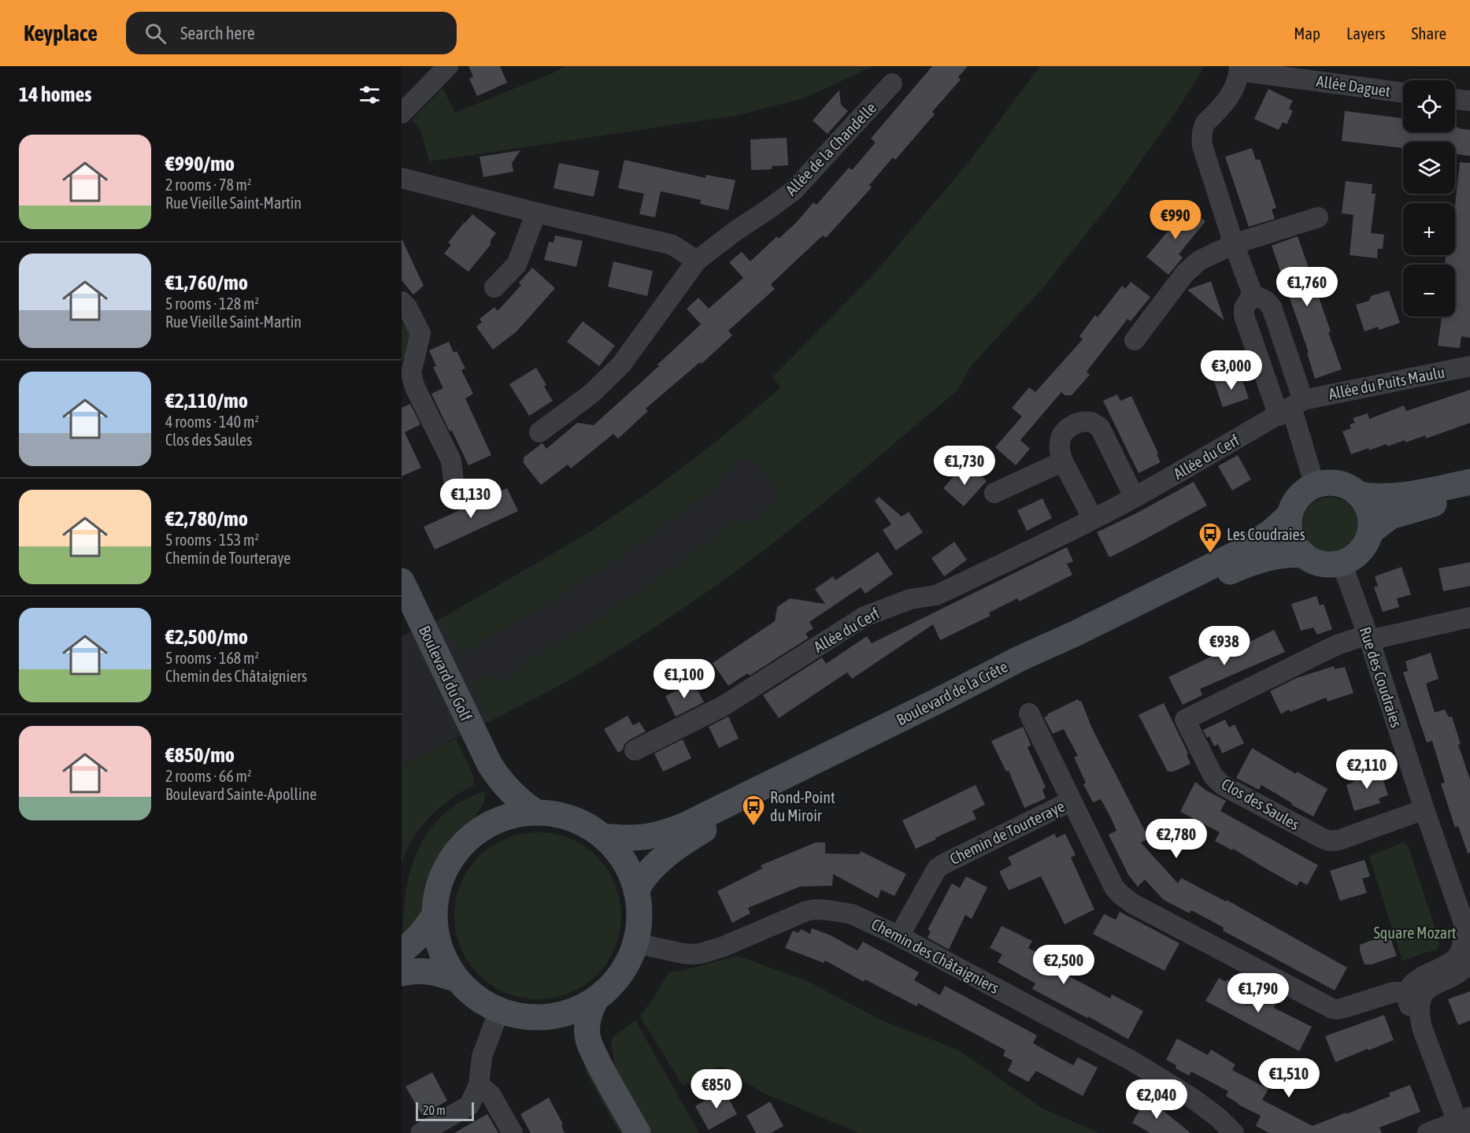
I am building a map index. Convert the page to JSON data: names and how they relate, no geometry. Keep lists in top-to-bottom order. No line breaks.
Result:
{"streets":{"main road":["Boulevard du Golf","Boulevard de la Crête"],"street":["Allée Daguet","Allée de la Chandelle","Allée du Puits Maulu","Allée du Cerf","Rue des Coudraies","Clos des Saules","Chemin de Tourteraye","Chemin des Châtaigniers"]},"crossings":[["Allée du Puits Maulu","Allée du Cerf"],["Rue des Coudraies","Boulevard de la Crête"],["Rue des Coudraies","Clos des Saules"],["Rue des Coudraies","Chemin de Tourteraye"],["Chemin de Tourteraye","Chemin des Châtaigniers"]],"parks":["Square Mozart"],"places":{"bus stop":["Les Coudraies","Rond-Point du Miroir"]},"scale_bar":"20 m","page":{"header":"Keyplace","search":"Search here","nav":["Map","Layers","Share"],"heading":"14 homes","map_buttons":["+","−"],"list":[{"name":"€990/mo","note":"2 rooms · 78 m² · Rue Vieille Saint-Martin"},{"name":"€1,760/mo","note":"5 rooms · 128 m² · Rue Vieille Saint-Martin"},{"name":"€2,110/mo","note":"4 rooms · 140 m² · Clos des Saules"},{"name":"€2,780/mo","note":"5 rooms · 153 m² · Chemin de Tourteraye"},{"name":"€2,500/mo","note":"5 rooms · 168 m² · Chemin des Châtaigniers"},{"name":"€850/mo","note":"2 rooms · 66 m² · Boulevard Sainte-Apolline"}],"price":["€990","€1,760","€3,000","€1,730","€1,130","€938","€1,100","€2,110","€2,780","€2,500","€1,790","€1,510","€850","€2,040"],"scale":"20 m"}}
